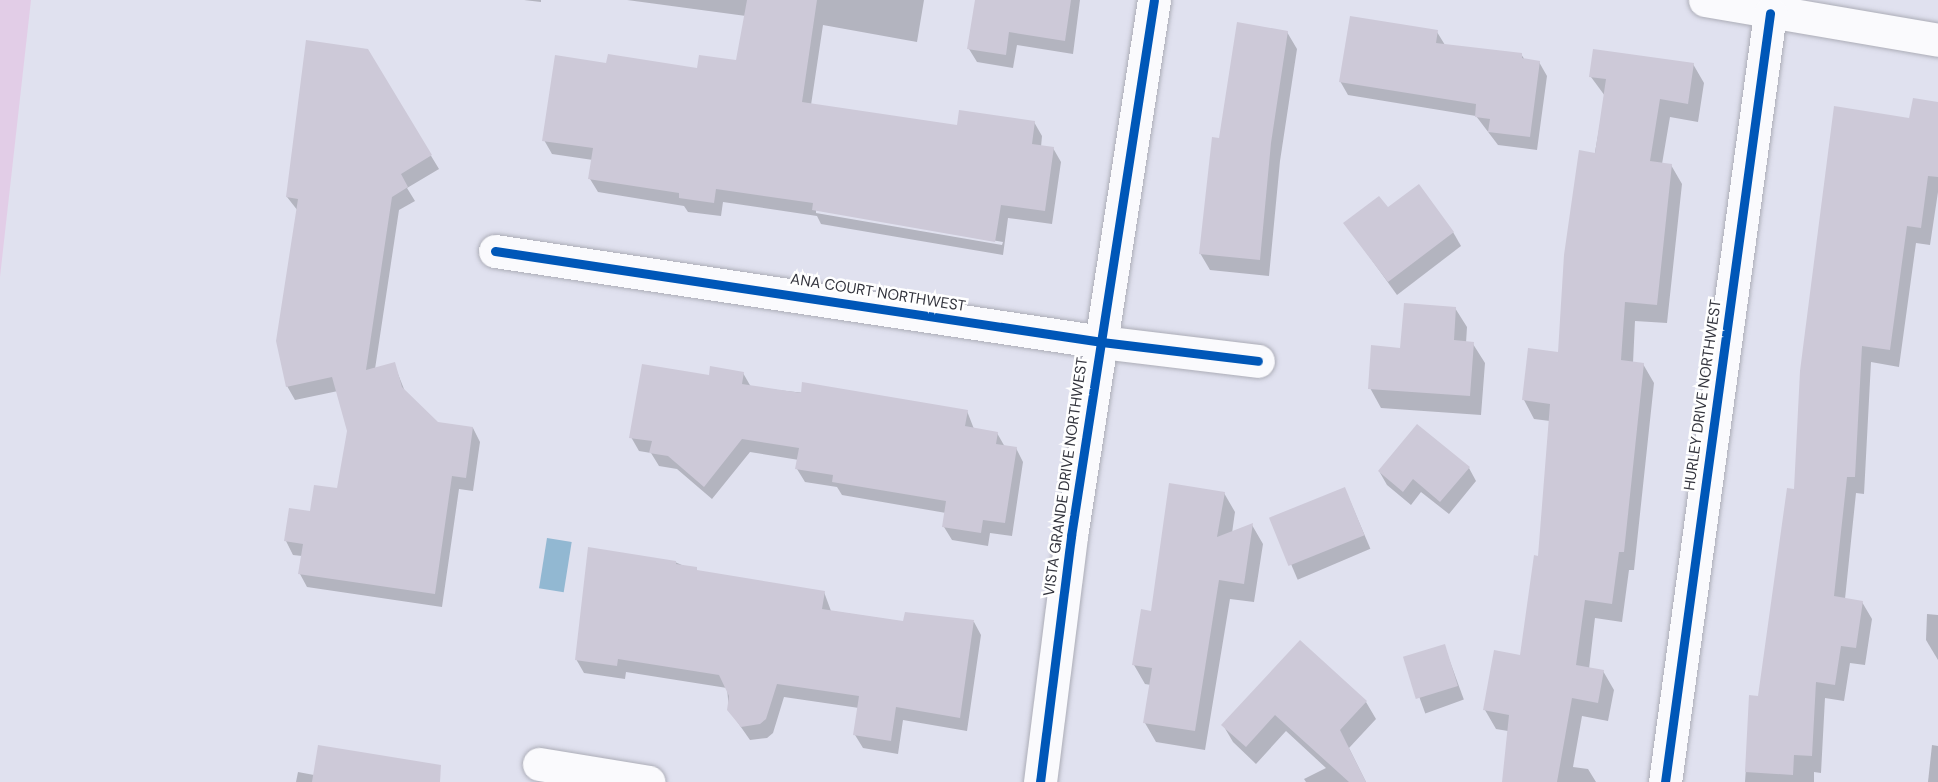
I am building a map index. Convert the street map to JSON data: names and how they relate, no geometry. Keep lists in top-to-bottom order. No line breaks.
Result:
{"streets":{"street":["ANA COURT NORTHWEST","HURLEY DRIVE NORTHWEST","VISTA GRANDE DRIVE NORTHWEST"]},"crossings":[["ANA COURT NORTHWEST","VISTA GRANDE DRIVE NORTHWEST"]]}
